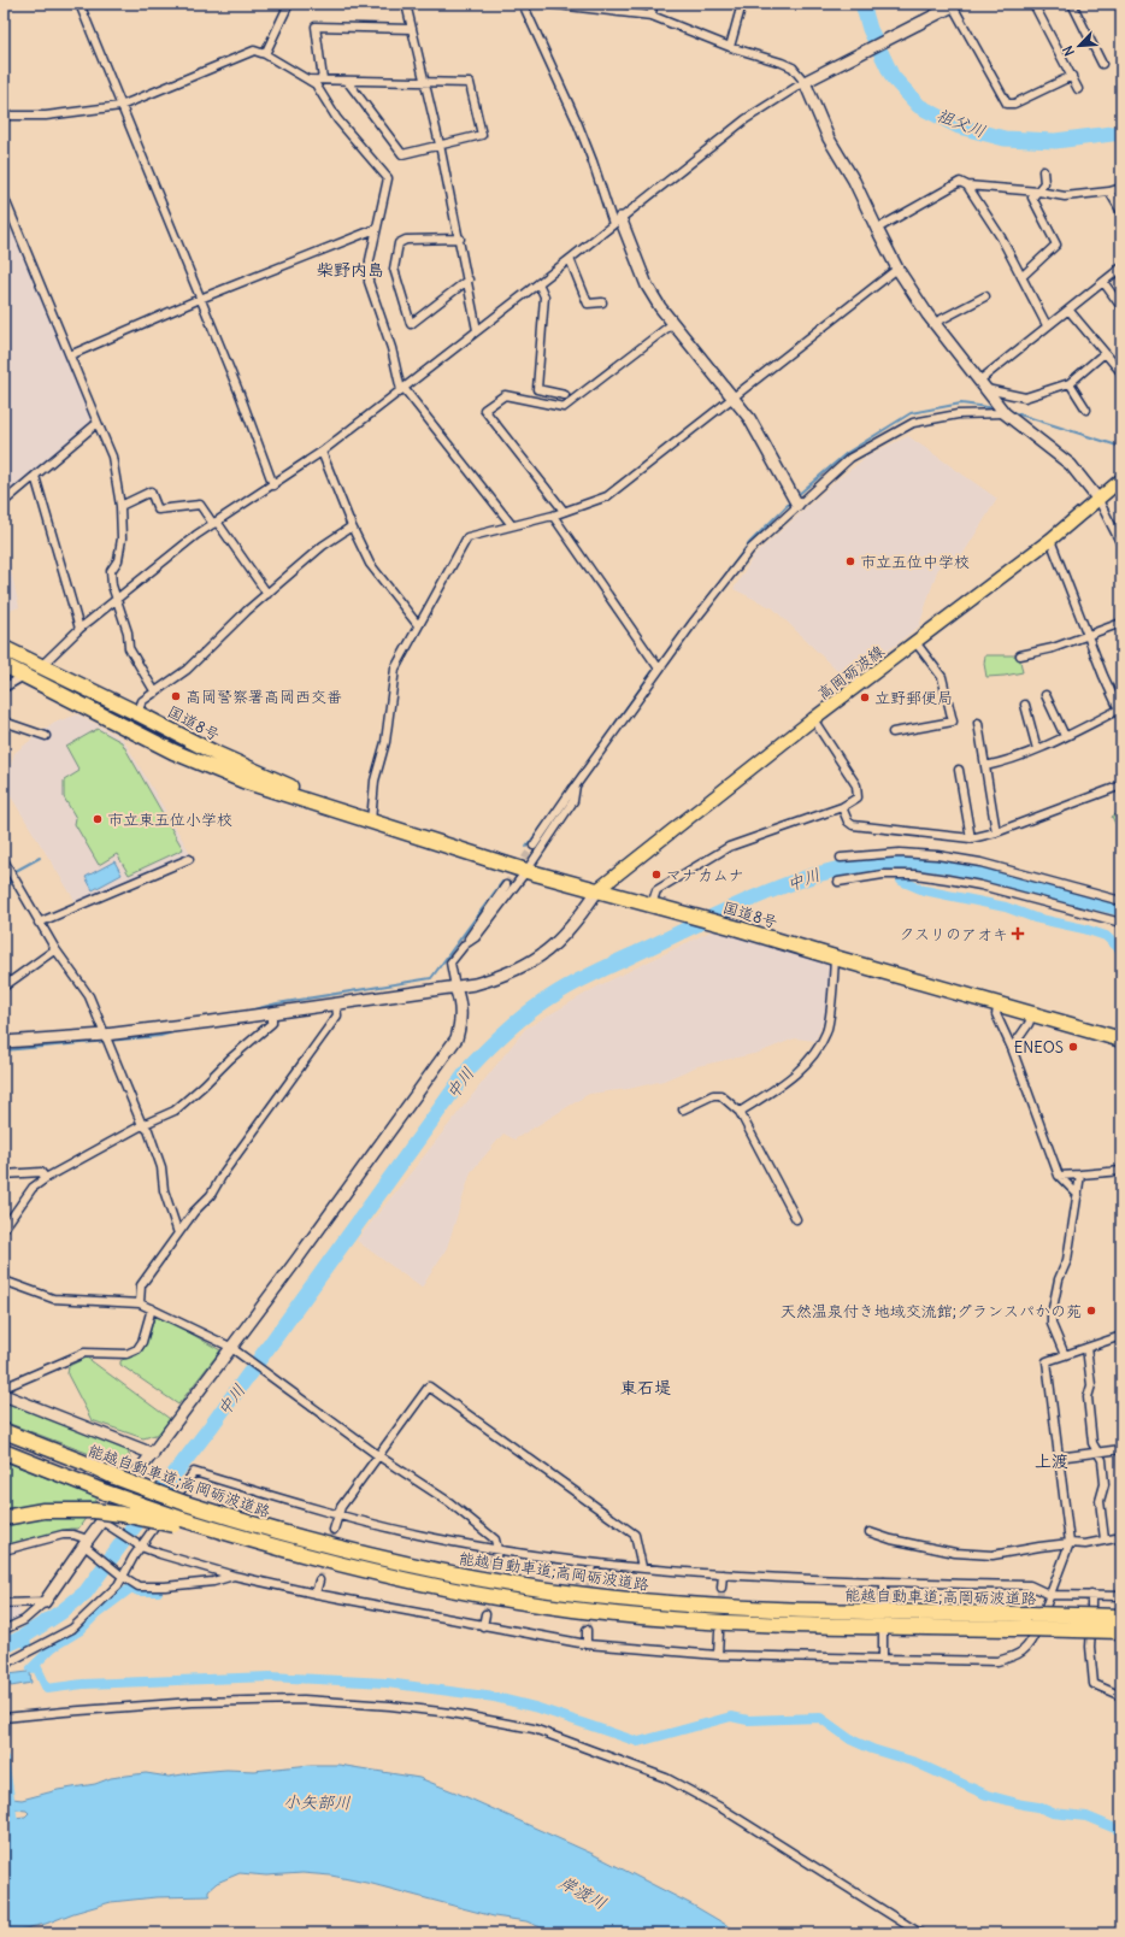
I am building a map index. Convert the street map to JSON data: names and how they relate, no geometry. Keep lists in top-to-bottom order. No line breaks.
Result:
{"streets":{"highway":["国道8号","能越自動車道;高岡砺波道路"],"main road":["高岡砺波線"]},"crossings":[["高岡砺波線","国道8号"]],"districts":["柴野内島","東石堤","上渡"],"water":["祖父川","中川","小矢部川","岸渡川"],"places":{"other":["市立五位中学校","高岡警察署高岡西交番","立野郵便局","市立東五位小学校","マナカムナ","ENEOS","天然温泉付き地域交流館;グランスパかの苑"],"health":["クスリのアオキ"]},"north":"bottom left"}
